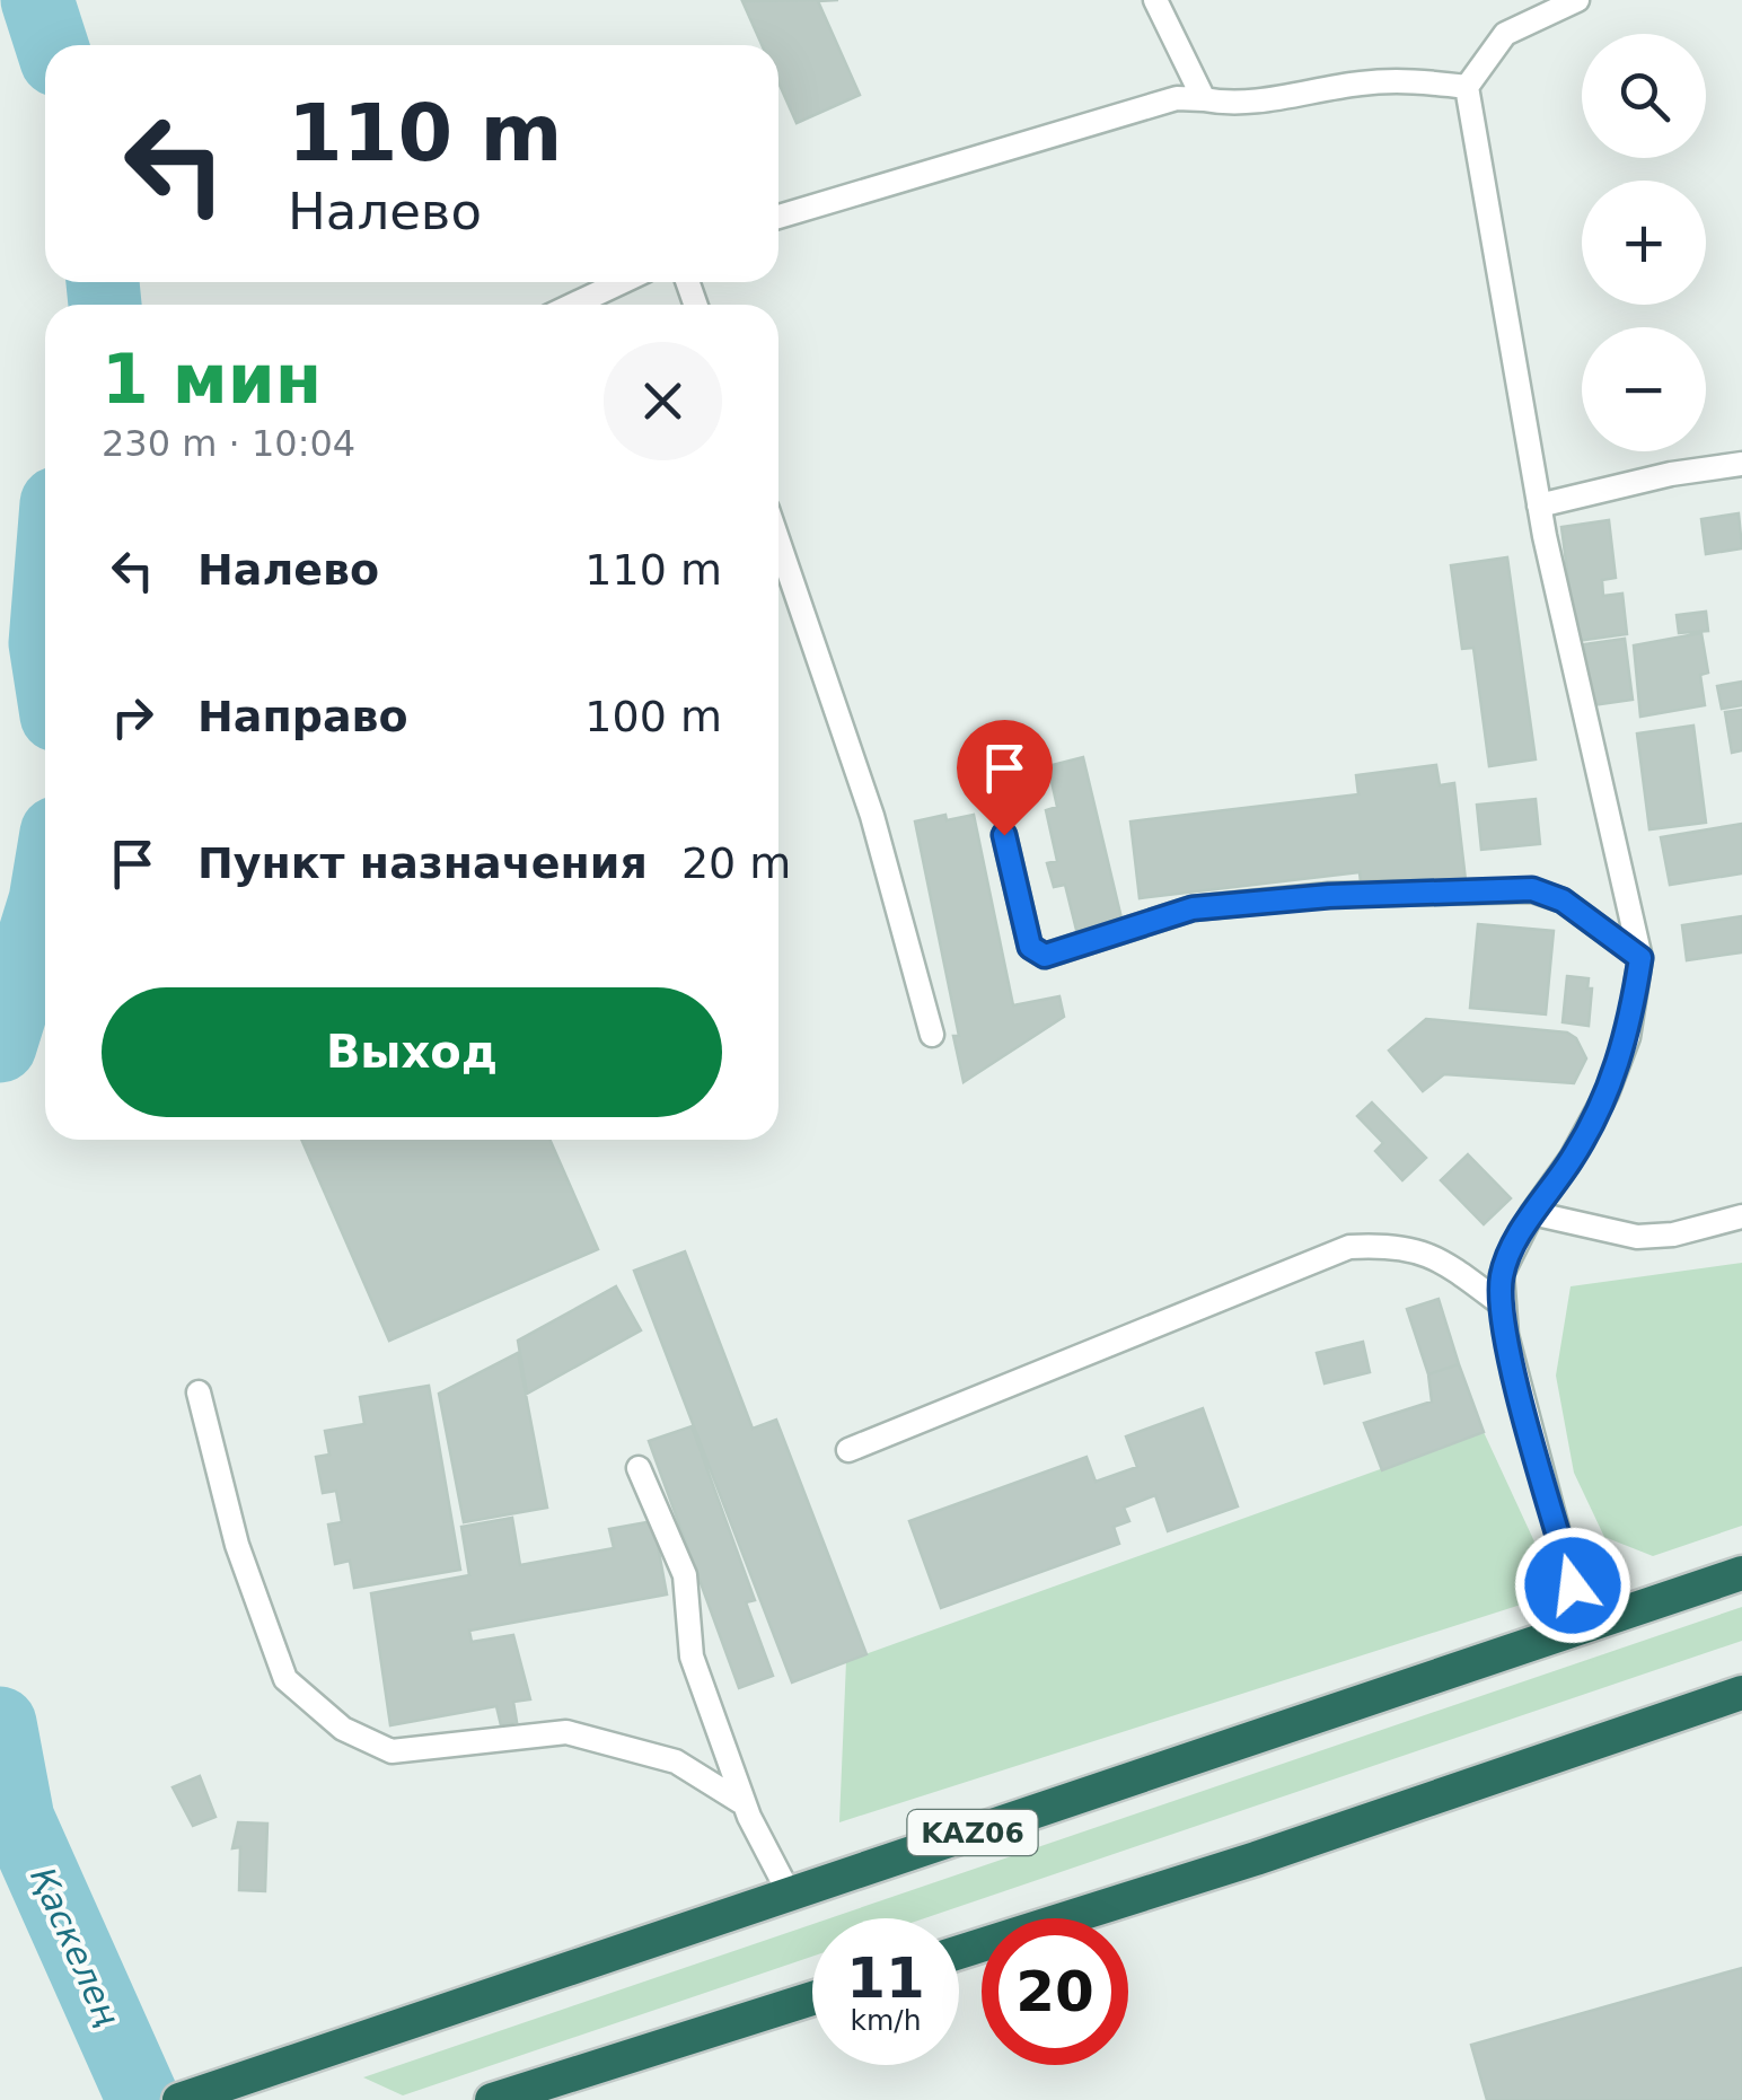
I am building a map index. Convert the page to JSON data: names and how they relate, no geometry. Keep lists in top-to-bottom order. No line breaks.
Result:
{"streets":{"highway":["KАZ06"]},"water":["Қаскелең"],"page":{"map_buttons":["+","−"],"turn":["110 m","Налево"],"heading":["1 мин","230 m · 10:04"],"list":[{"name":"Налево","value":"110 m"},{"name":"Направо","value":"100 m"},{"name":"Пункт назначения","value":"20 m"}],"buttons":"Выход","speed":"11 km/h","limit":"20"}}
